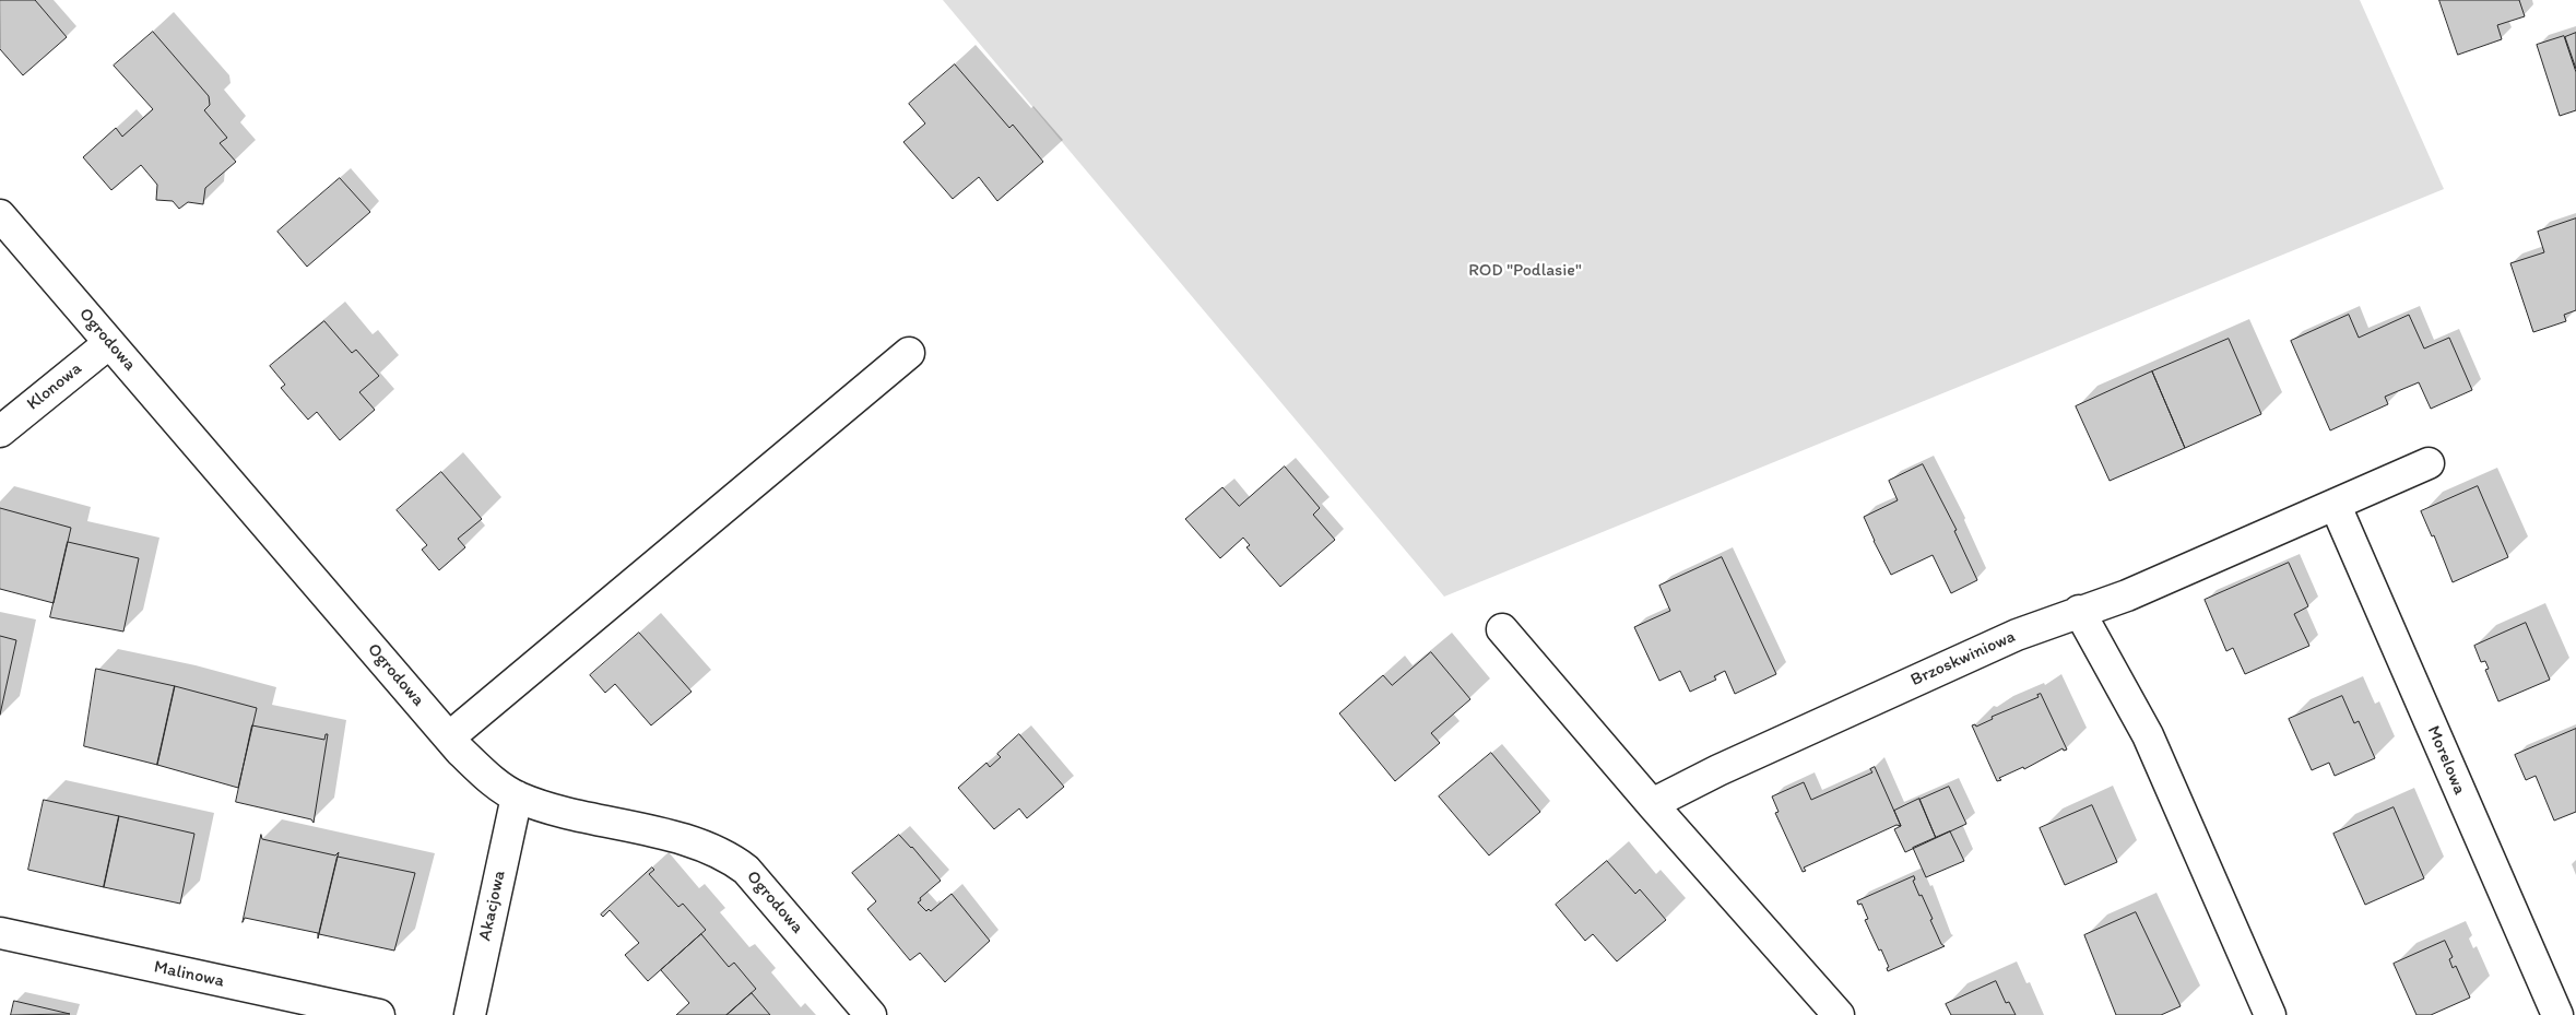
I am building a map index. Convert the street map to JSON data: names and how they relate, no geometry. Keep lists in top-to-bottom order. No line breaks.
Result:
{"streets":{"street":["Ogrodowa","Klonowa","Brzoskwiniowa","Morelowa","Akacjowa","Malinowa"]},"crossings":[["Ogrodowa","Klonowa"],["Ogrodowa","Akacjowa"]],"parks":["ROD \"Podlasie\""]}
